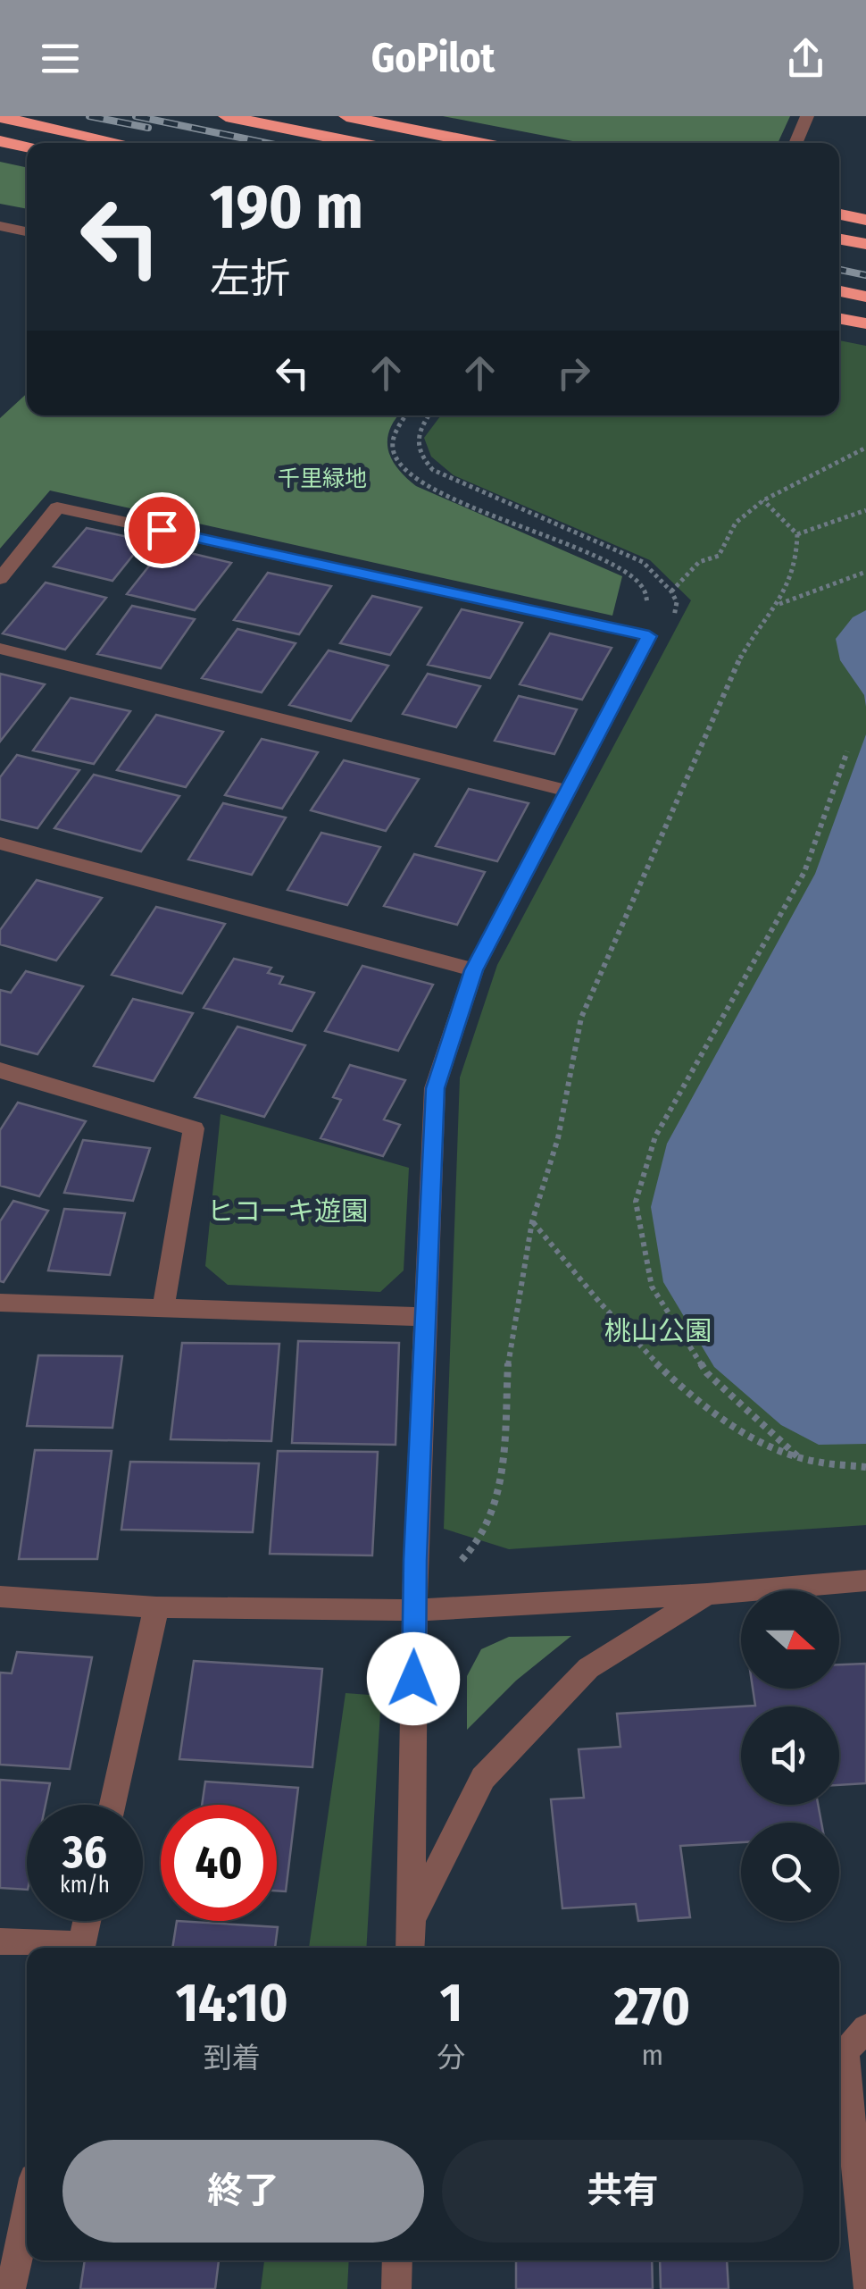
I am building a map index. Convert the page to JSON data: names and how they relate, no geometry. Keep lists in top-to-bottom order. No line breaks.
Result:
{"parks":["千里緑地","ヒコーキ遊園","桃山公園"],"north":"right","page":{"header":"GoPilot","turn":["190 m","左折"],"speed":"36 km/h","limit":"40","eta":["14:10","到着","1","分","270","m"],"buttons":["終了","共有"]}}
